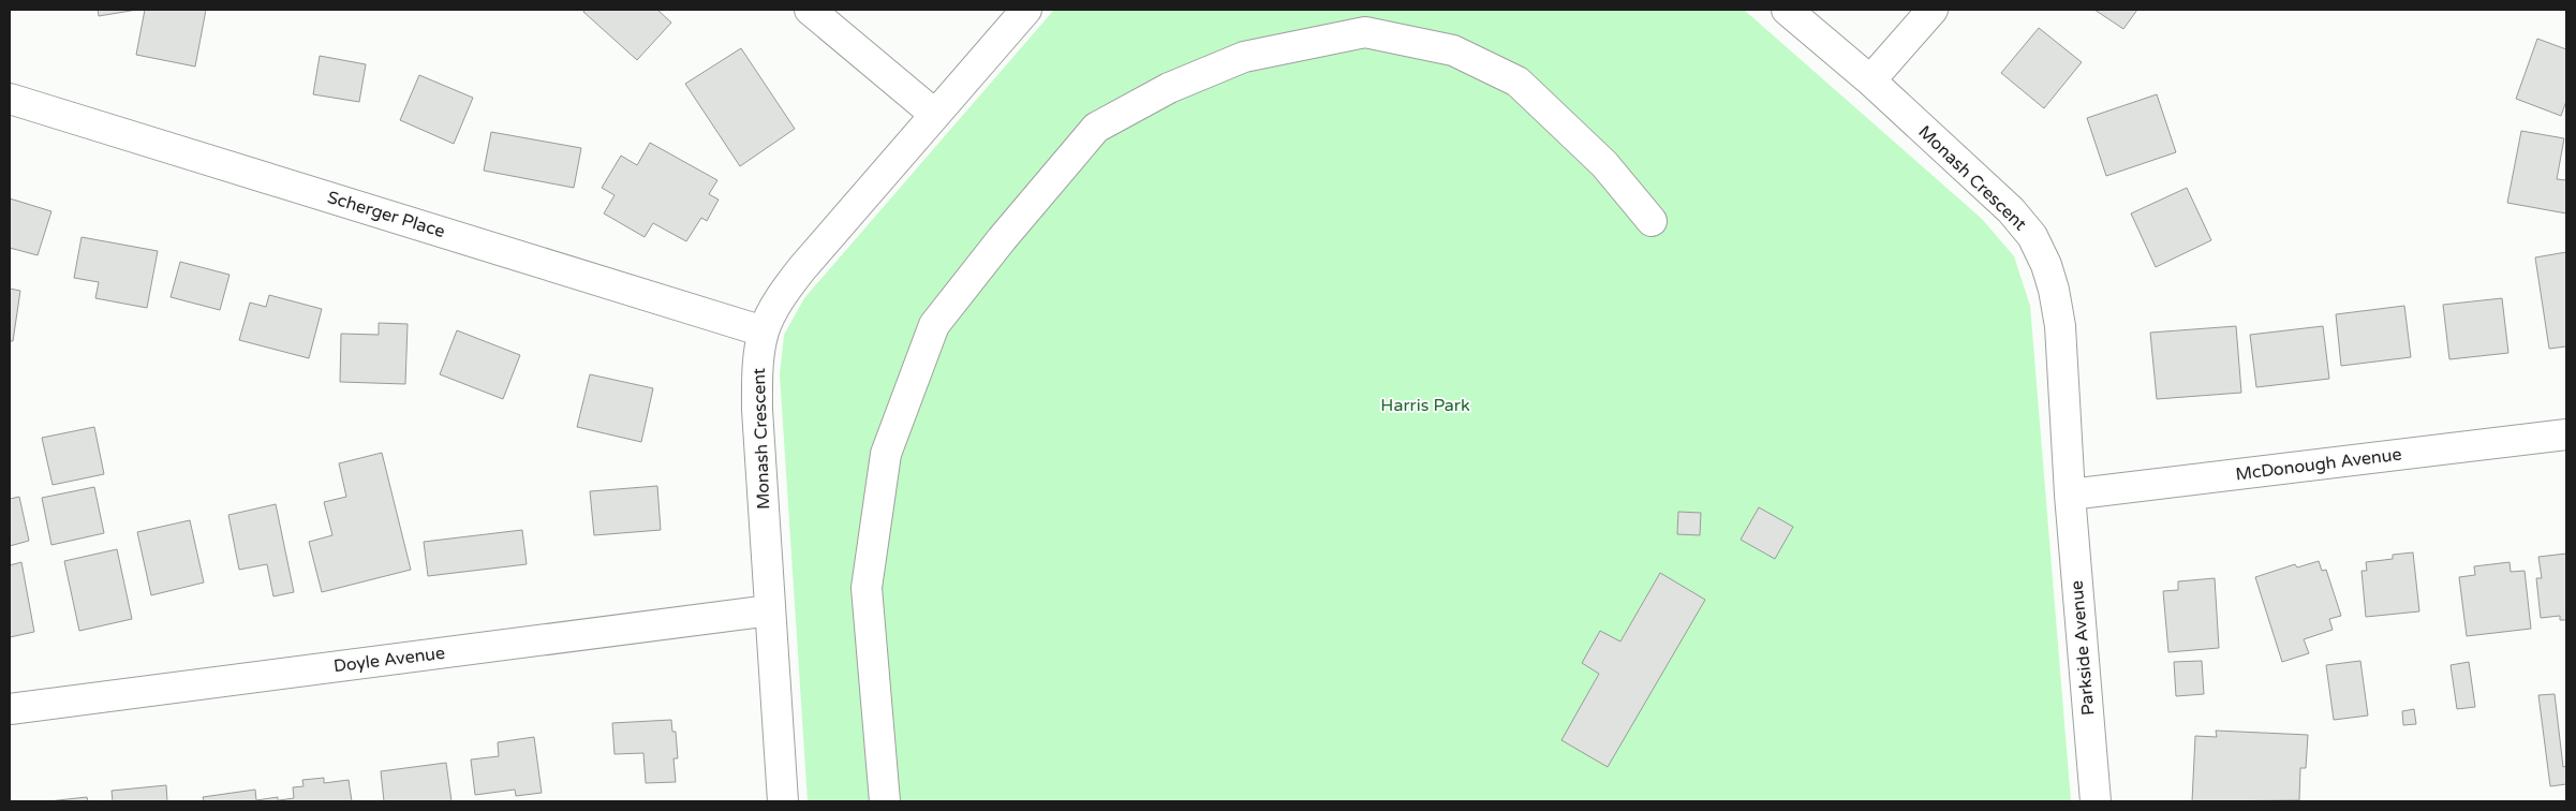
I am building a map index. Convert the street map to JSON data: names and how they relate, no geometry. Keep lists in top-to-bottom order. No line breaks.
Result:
{"streets":{"street":["Monash Crescent","Scherger Place","McDonough Avenue","Parkside Avenue","Doyle Avenue"]},"crossings":[["Monash Crescent","Scherger Place"],["Monash Crescent","McDonough Avenue"],["Monash Crescent","Parkside Avenue"],["Monash Crescent","Doyle Avenue"],["McDonough Avenue","Parkside Avenue"]],"parks":["Harris Park"]}
